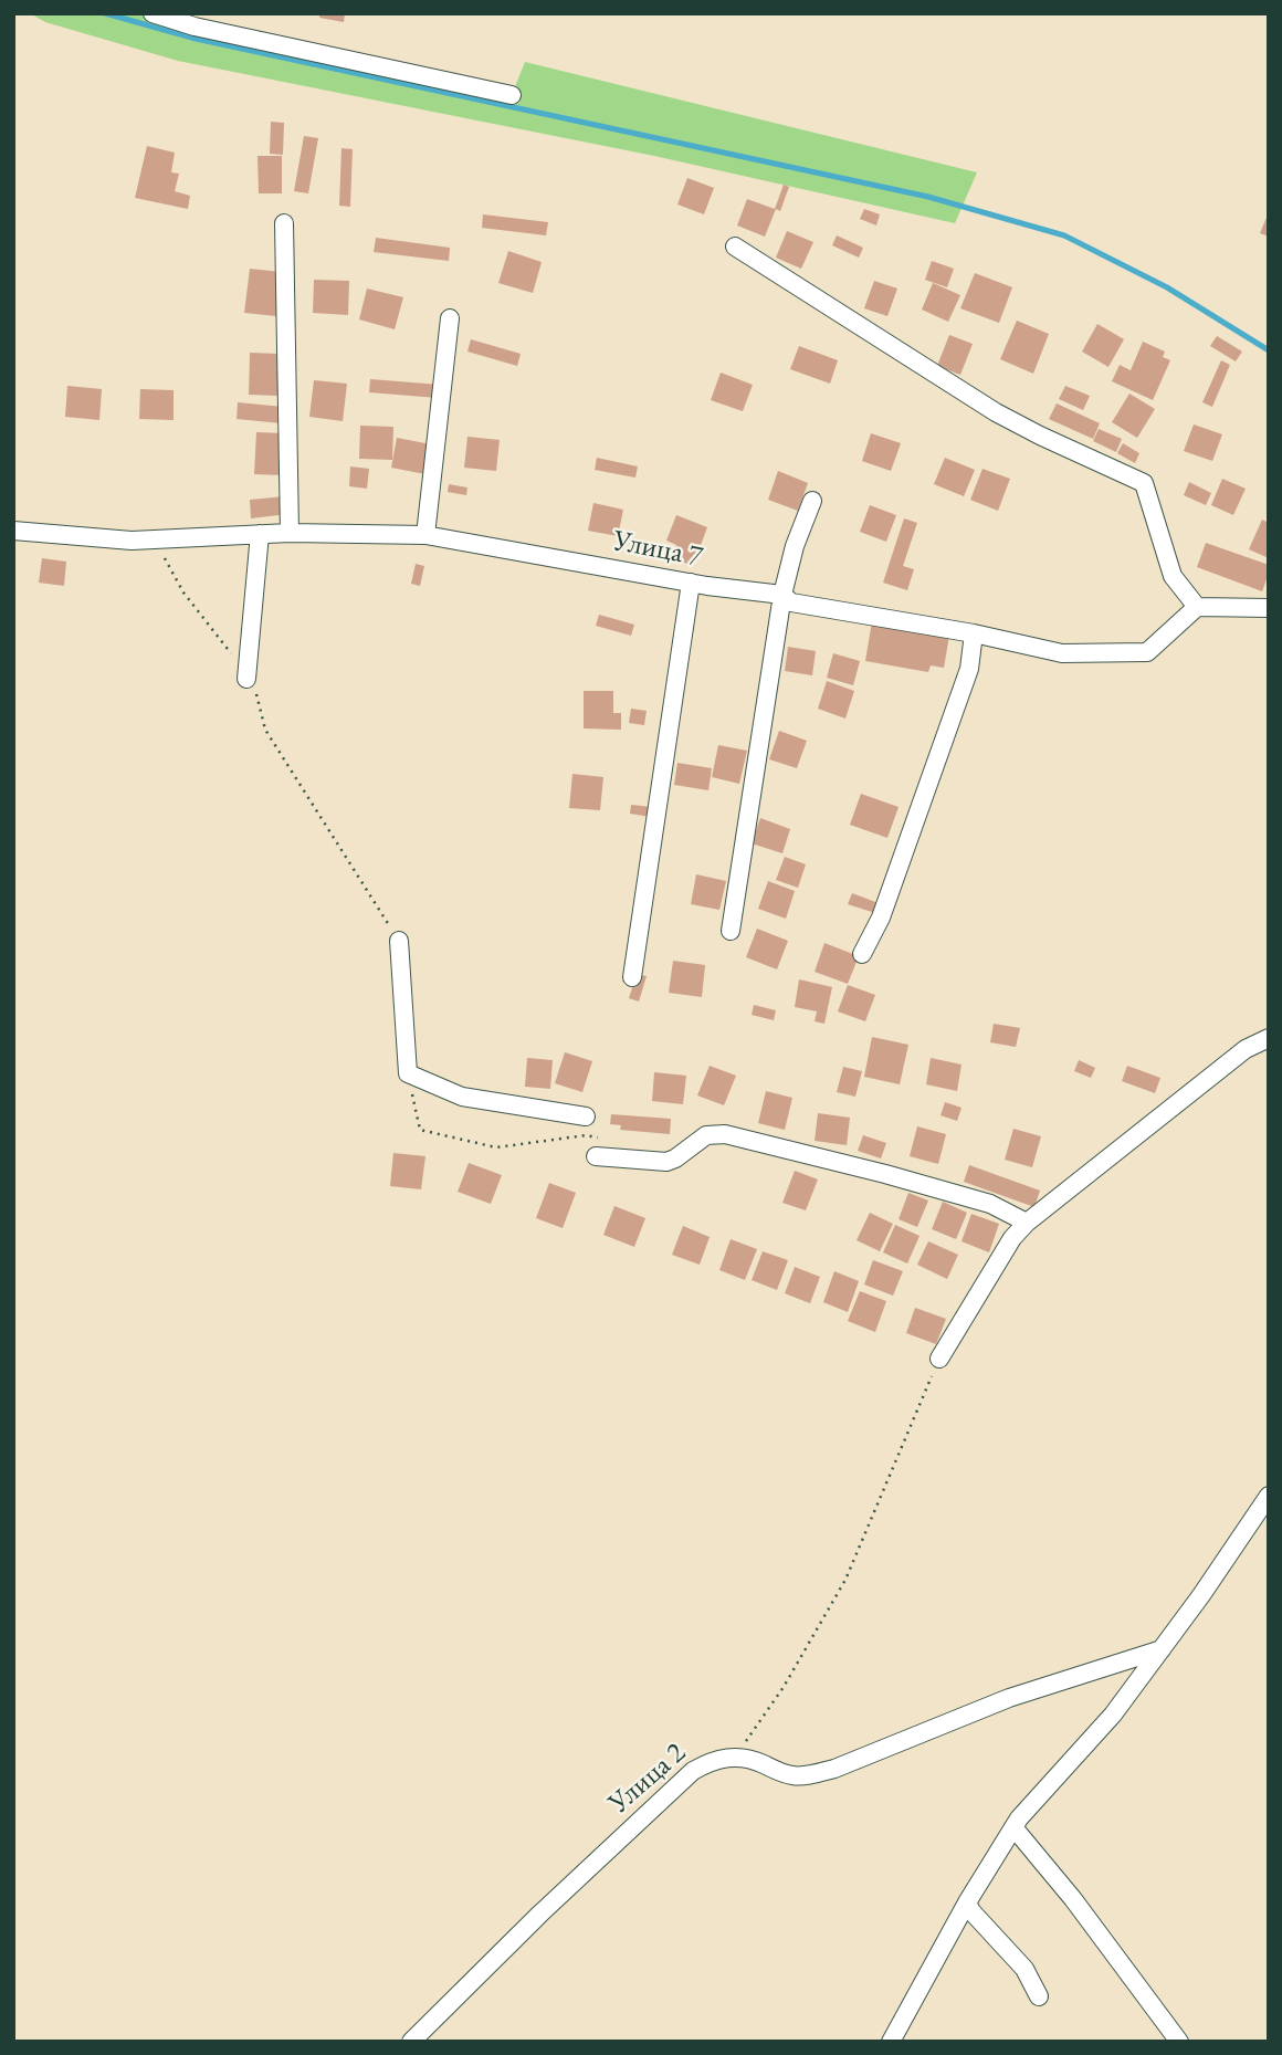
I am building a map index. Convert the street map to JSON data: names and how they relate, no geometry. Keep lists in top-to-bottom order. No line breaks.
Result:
{"streets":{"street":["Улица 7","Улица 2"]}}
